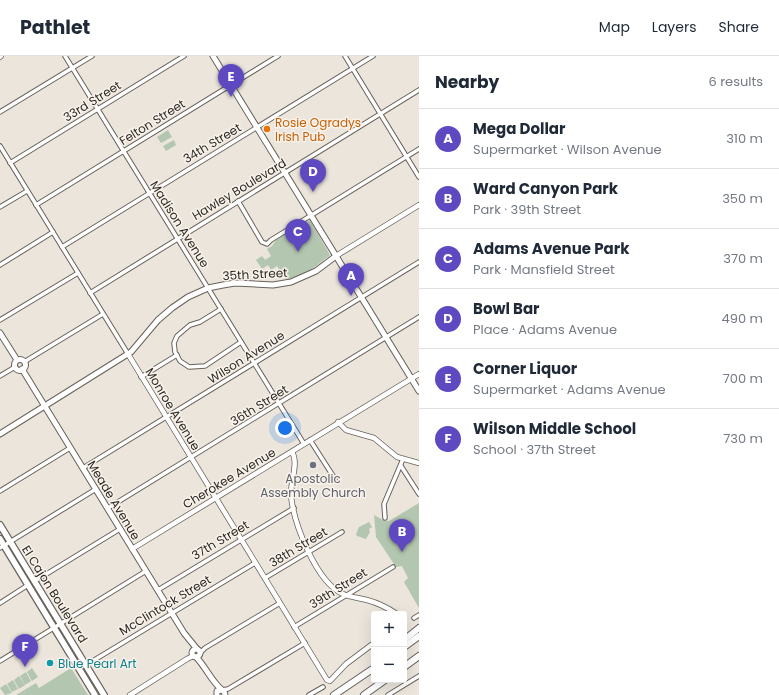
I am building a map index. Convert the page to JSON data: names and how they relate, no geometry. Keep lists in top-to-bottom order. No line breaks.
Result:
{"streets":{"main road":["35th Street","Meade Avenue","El Cajon Boulevard"],"street":["33rd Street","Felton Street","34th Street","Hawley Boulevard","Madison Avenue","Wilson Avenue","36th Street","Monroe Avenue","Cherokee Avenue","37th Street","38th Street","39th Street","McClintock Street"]},"crossings":[["33rd Street","Madison Avenue"],["33rd Street","Monroe Avenue"],["Felton Street","Madison Avenue"],["Felton Street","Monroe Avenue"],["34th Street","Madison Avenue"],["34th Street","Monroe Avenue"],["Hawley Boulevard","Madison Avenue"],["Hawley Boulevard","Monroe Avenue"],["Madison Avenue","35th Street"],["Madison Avenue","Wilson Avenue"],["Madison Avenue","36th Street"],["Madison Avenue","Cherokee Avenue"],["35th Street","Monroe Avenue"],["35th Street","Meade Avenue"],["Wilson Avenue","Monroe Avenue"],["Wilson Avenue","Meade Avenue"],["36th Street","Monroe Avenue"],["36th Street","Meade Avenue"],["Monroe Avenue","Cherokee Avenue"],["Monroe Avenue","37th Street"],["Monroe Avenue","38th Street"],["Monroe Avenue","39th Street"],["Monroe Avenue","McClintock Street"],["Cherokee Avenue","Meade Avenue"],["Meade Avenue","37th Street"],["Meade Avenue","McClintock Street"],["El Cajon Boulevard","McClintock Street"]],"places":["Rosie Ogradys Irish Pub","Apostolic Assembly Church","Blue Pearl Art"],"page":{"header":"Pathlet","nav":["Map","Layers","Share"],"heading":["Nearby","6 results"],"pins":["E","D","C","A","B","F"],"list":[{"mark":"A","name":"Mega Dollar","note":"Supermarket · Wilson Avenue","value":"310 m"},{"mark":"B","name":"Ward Canyon Park","note":"Park · 39th Street","value":"350 m"},{"mark":"C","name":"Adams Avenue Park","note":"Park · Mansfield Street","value":"370 m"},{"mark":"D","name":"Bowl Bar","note":"Place · Adams Avenue","value":"490 m"},{"mark":"E","name":"Corner Liquor","note":"Supermarket · Adams Avenue","value":"700 m"},{"mark":"F","name":"Wilson Middle School","note":"School · 37th Street","value":"730 m"}],"map_buttons":["+","−"]}}
